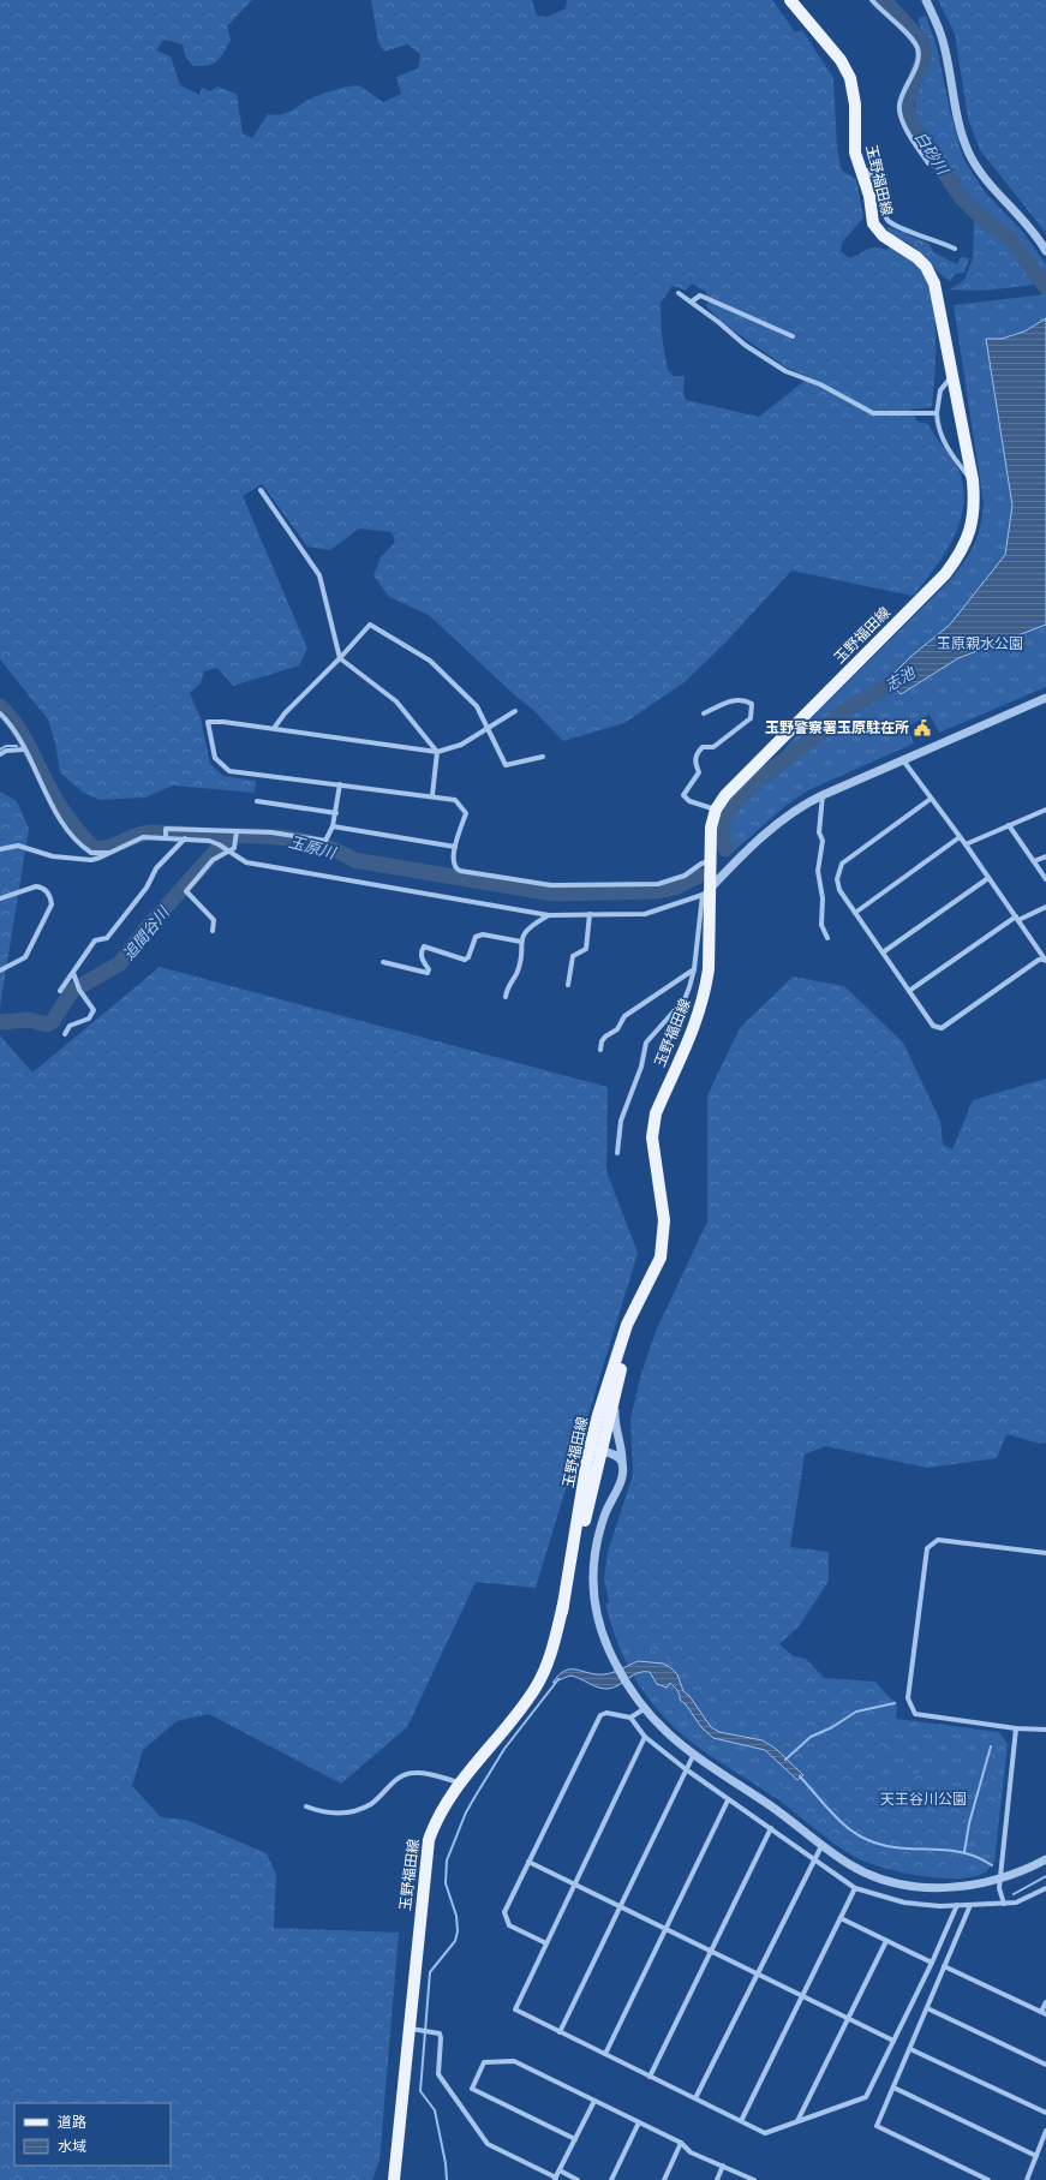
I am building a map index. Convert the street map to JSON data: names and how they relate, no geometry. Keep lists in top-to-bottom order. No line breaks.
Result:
{"streets":{"main road":["玉野福田線"]},"water":["白砂川","志池","玉原川","追間谷川"],"parks":["玉原親水公園","天王谷川公園"],"places":{"public building":["玉野警察署玉原駐在所"]},"legend":["道路","水域"]}
